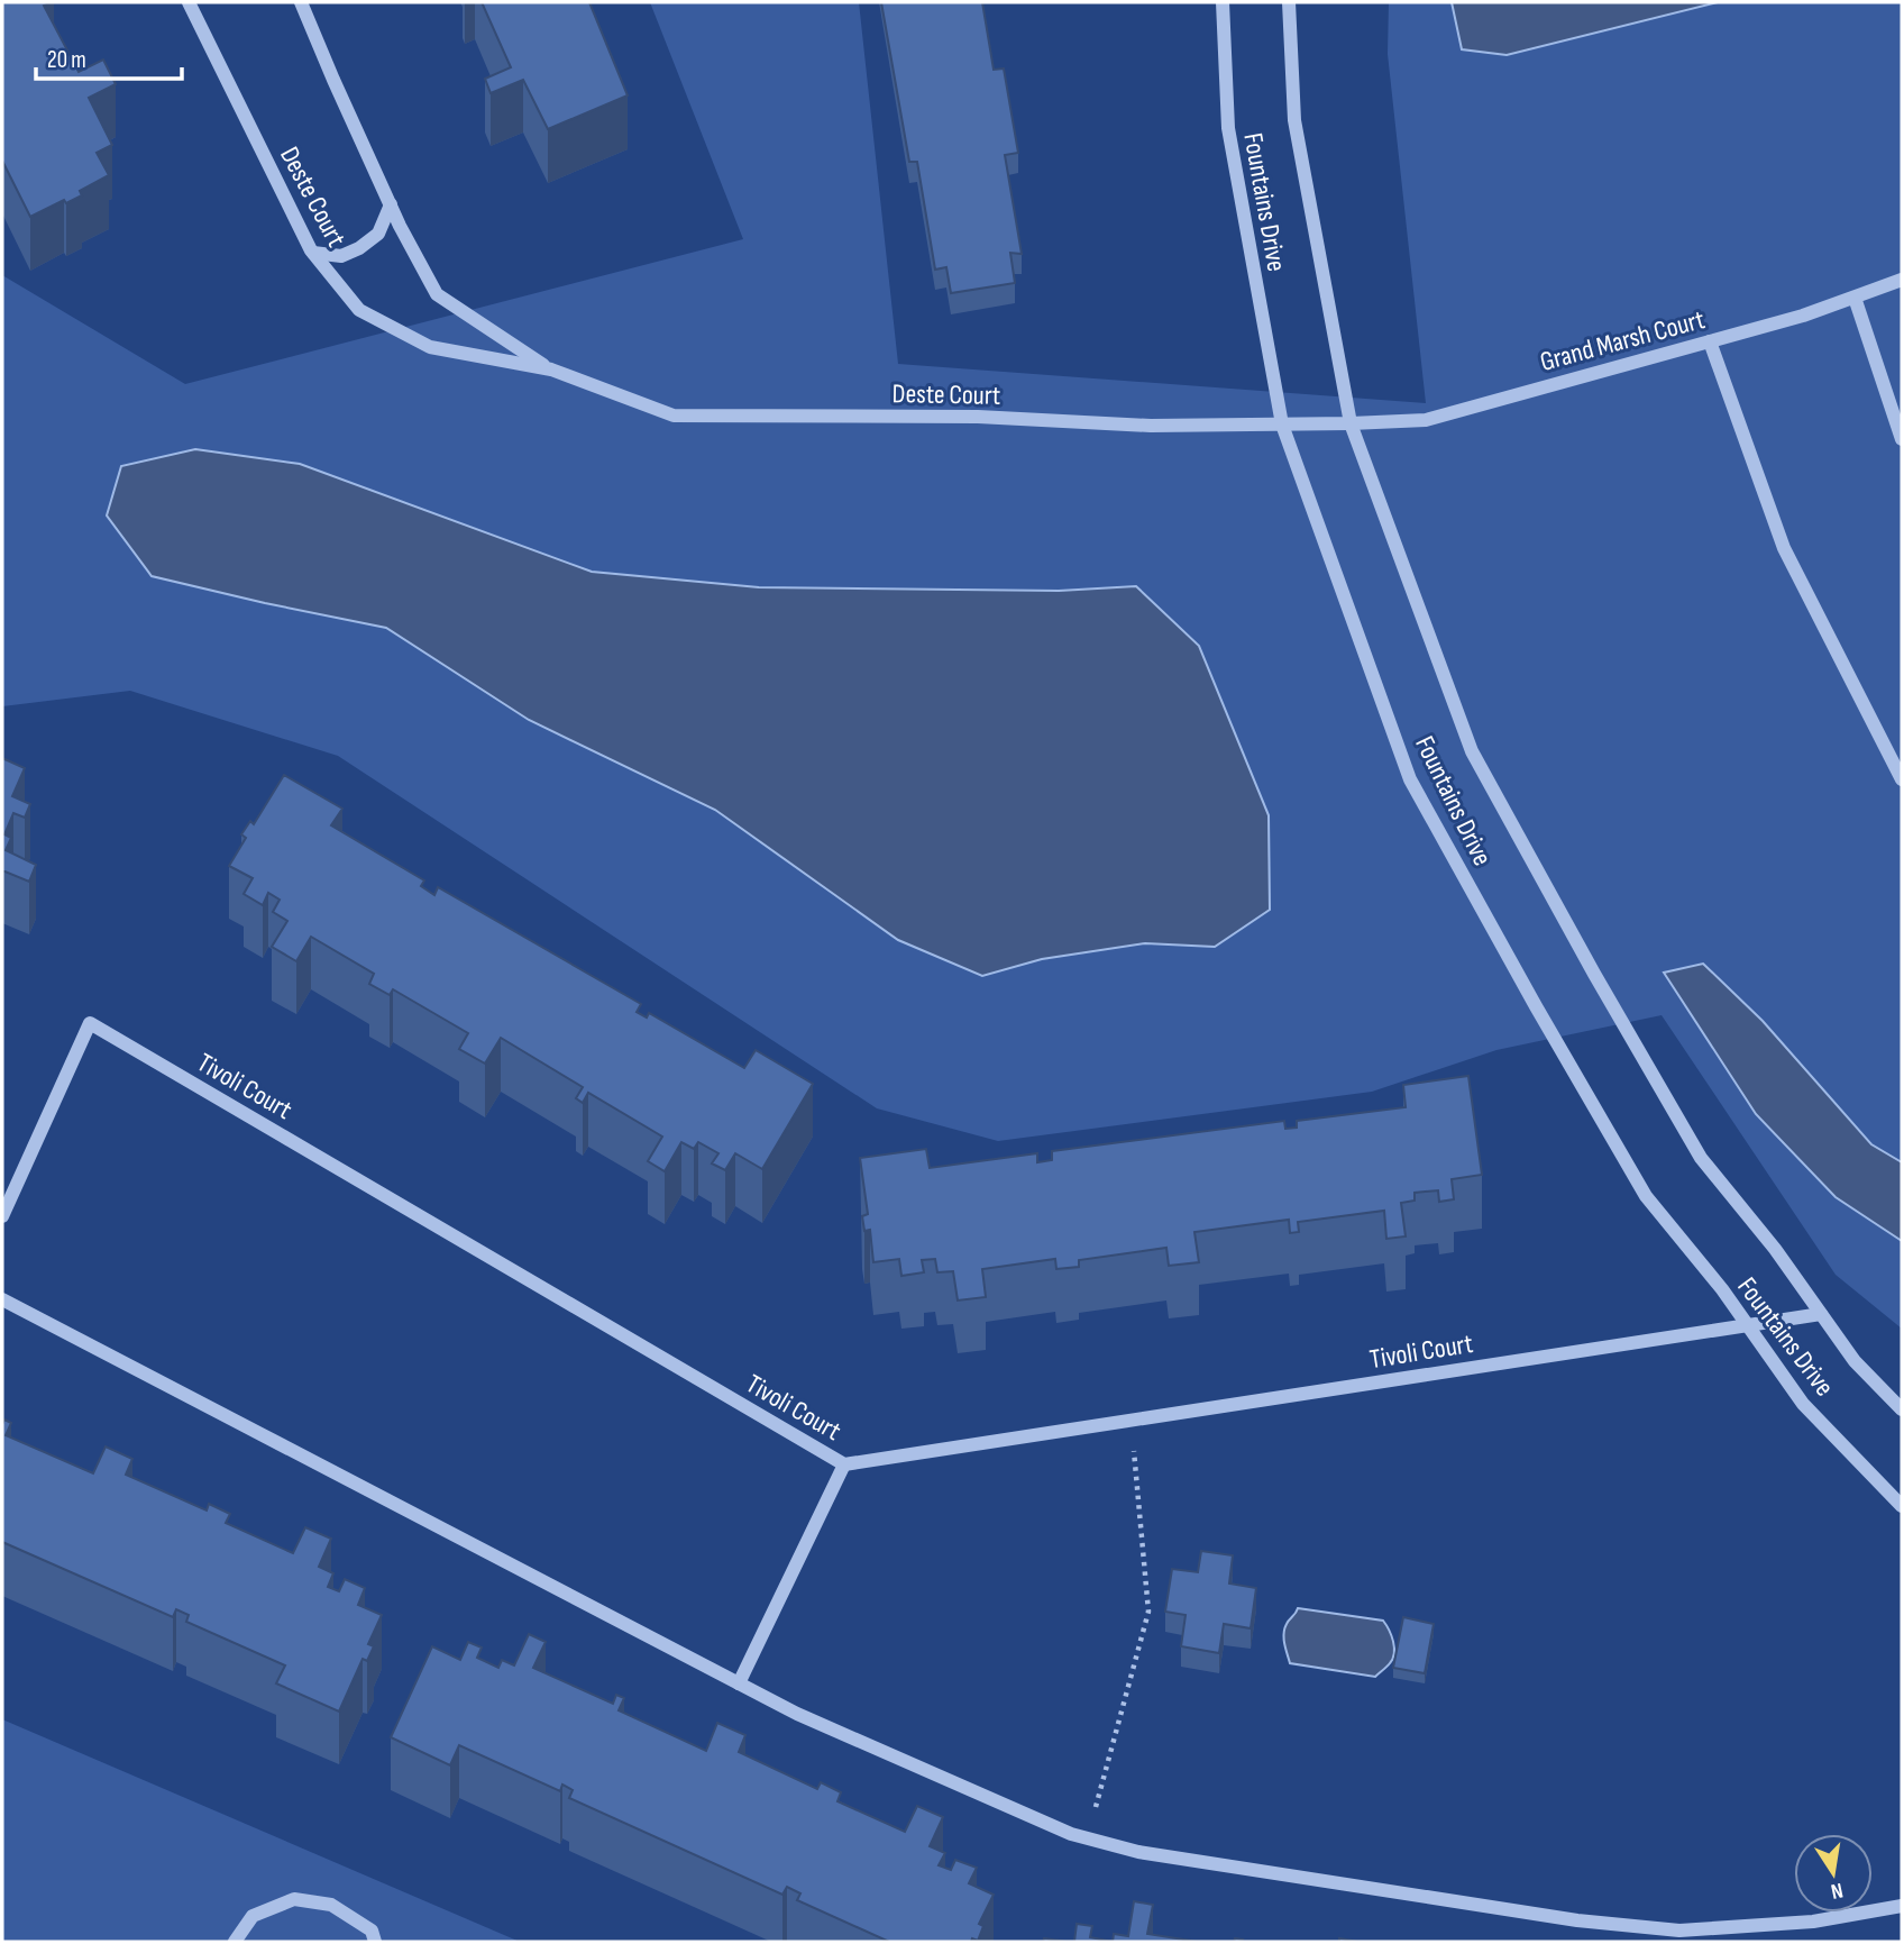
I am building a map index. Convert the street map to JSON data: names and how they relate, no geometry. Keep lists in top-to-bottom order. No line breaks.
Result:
{"streets":{"street":["Deste Court","Fountains Drive","Grand Marsh Court","Tivoli Court"]},"crossings":[["Deste Court","Fountains Drive"],["Deste Court","Grand Marsh Court"],["Fountains Drive","Grand Marsh Court"],["Fountains Drive","Tivoli Court"]],"scale_bar":"20 m","north":"bottom"}
